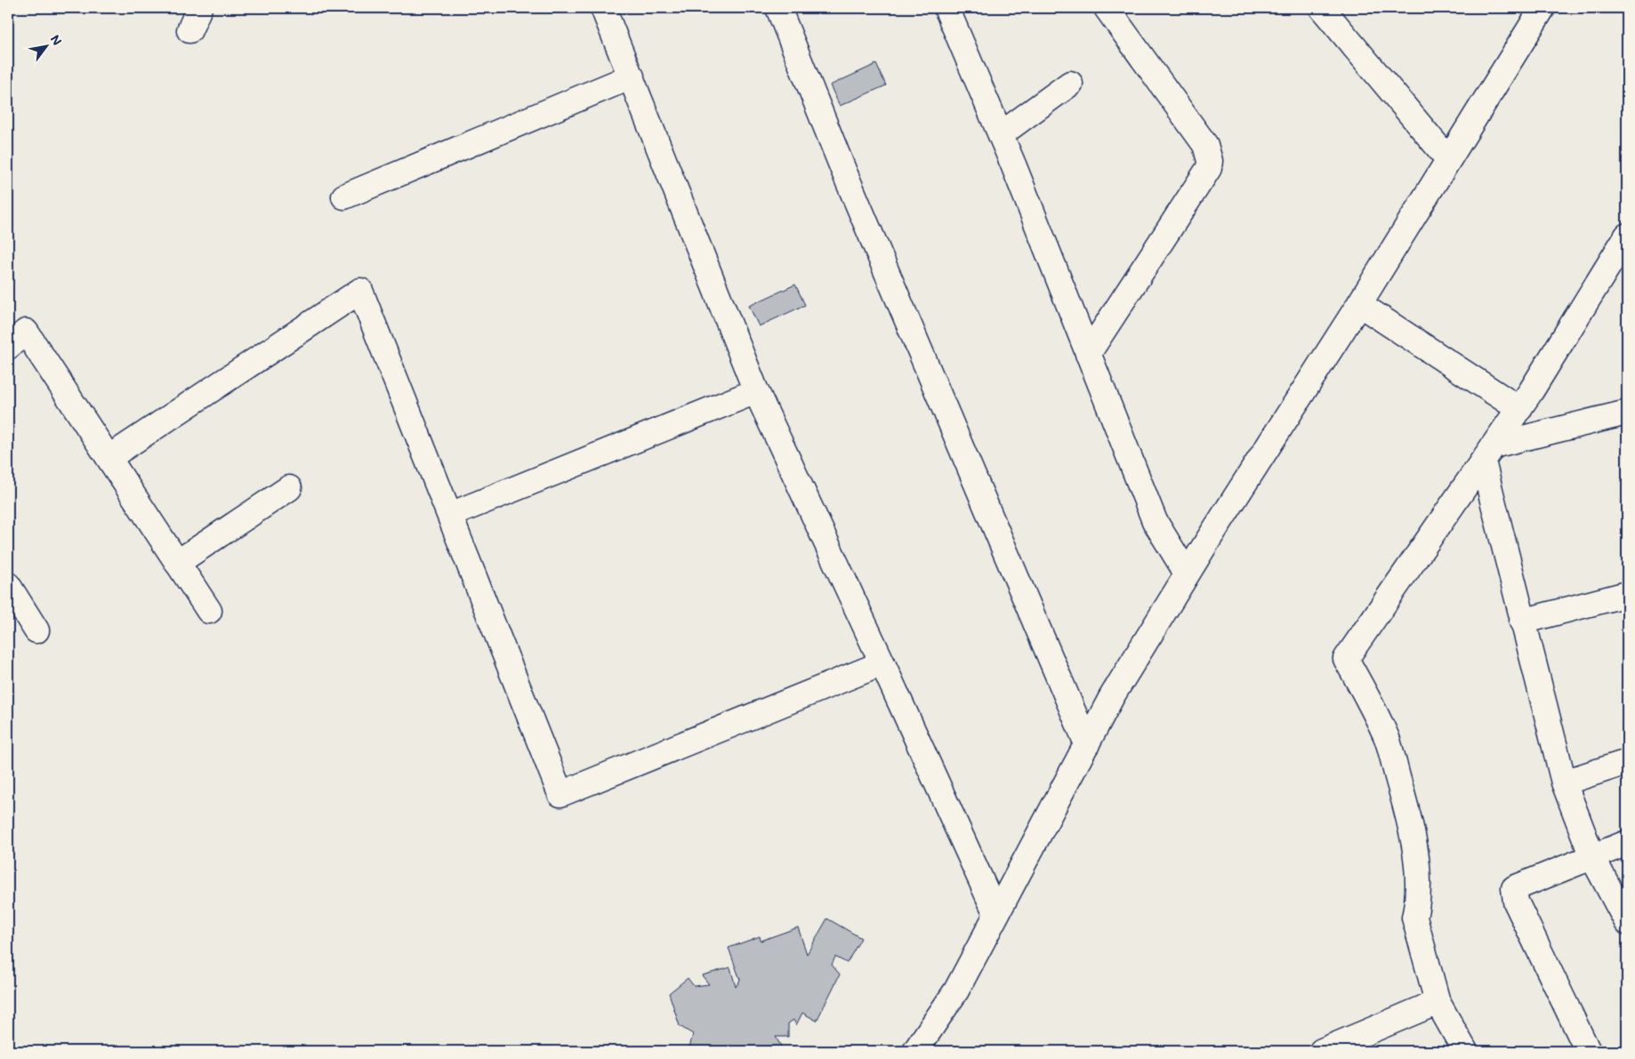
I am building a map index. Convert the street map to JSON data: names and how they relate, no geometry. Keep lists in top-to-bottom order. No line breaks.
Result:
{"north":"top right"}
